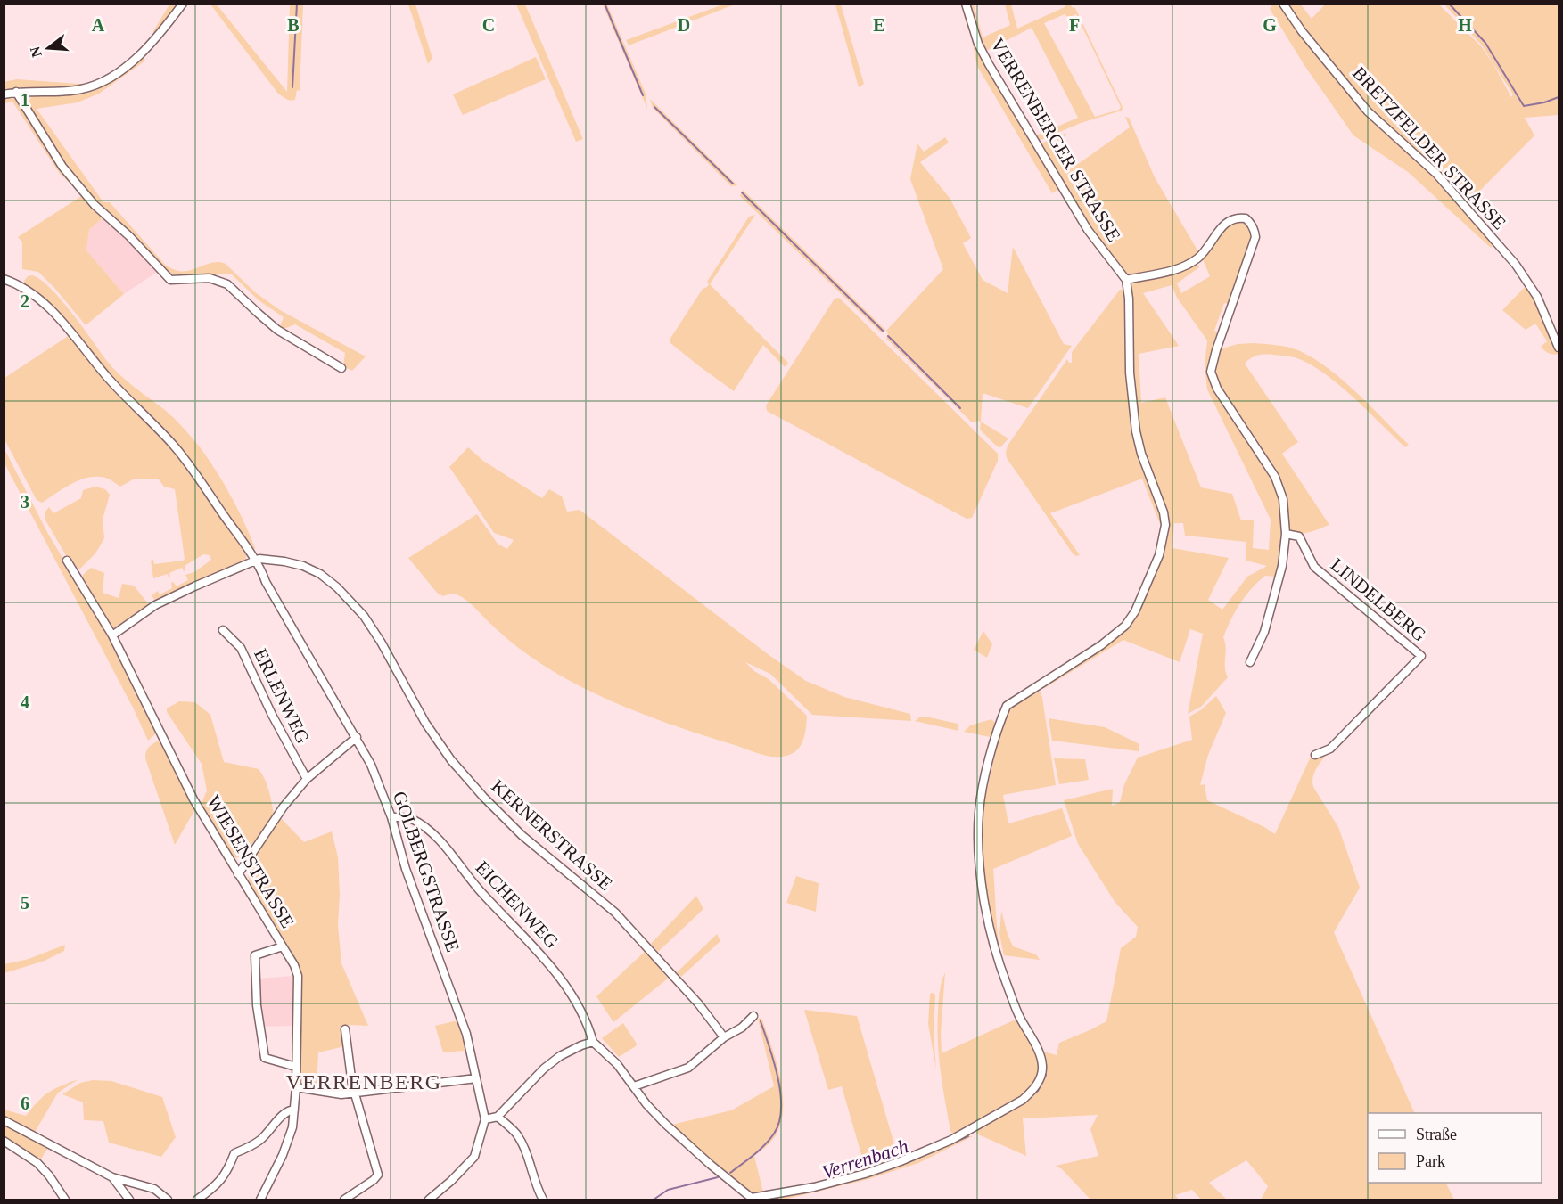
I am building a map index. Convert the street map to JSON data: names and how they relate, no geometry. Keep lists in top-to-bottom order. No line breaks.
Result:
{"streets":{"street":["VERRENBERGER STRASSE","BRETZFELDER STRASSE","LINDELBERG","ERLENWEG","KERNERSTRASSE","WIESENSTRASSE","GOLBERGSTRASSE","EICHENWEG"]},"crossings":[["KERNERSTRASSE","GOLBERGSTRASSE"],["GOLBERGSTRASSE","EICHENWEG"]],"districts":["VERRENBERG"],"water":["Verrenbach"],"legend":["Straße","Park"],"north":"left","grid":{"columns":["A","B","C","D","E","F","G","H"],"rows":["1","2","3","4","5","6"]}}
